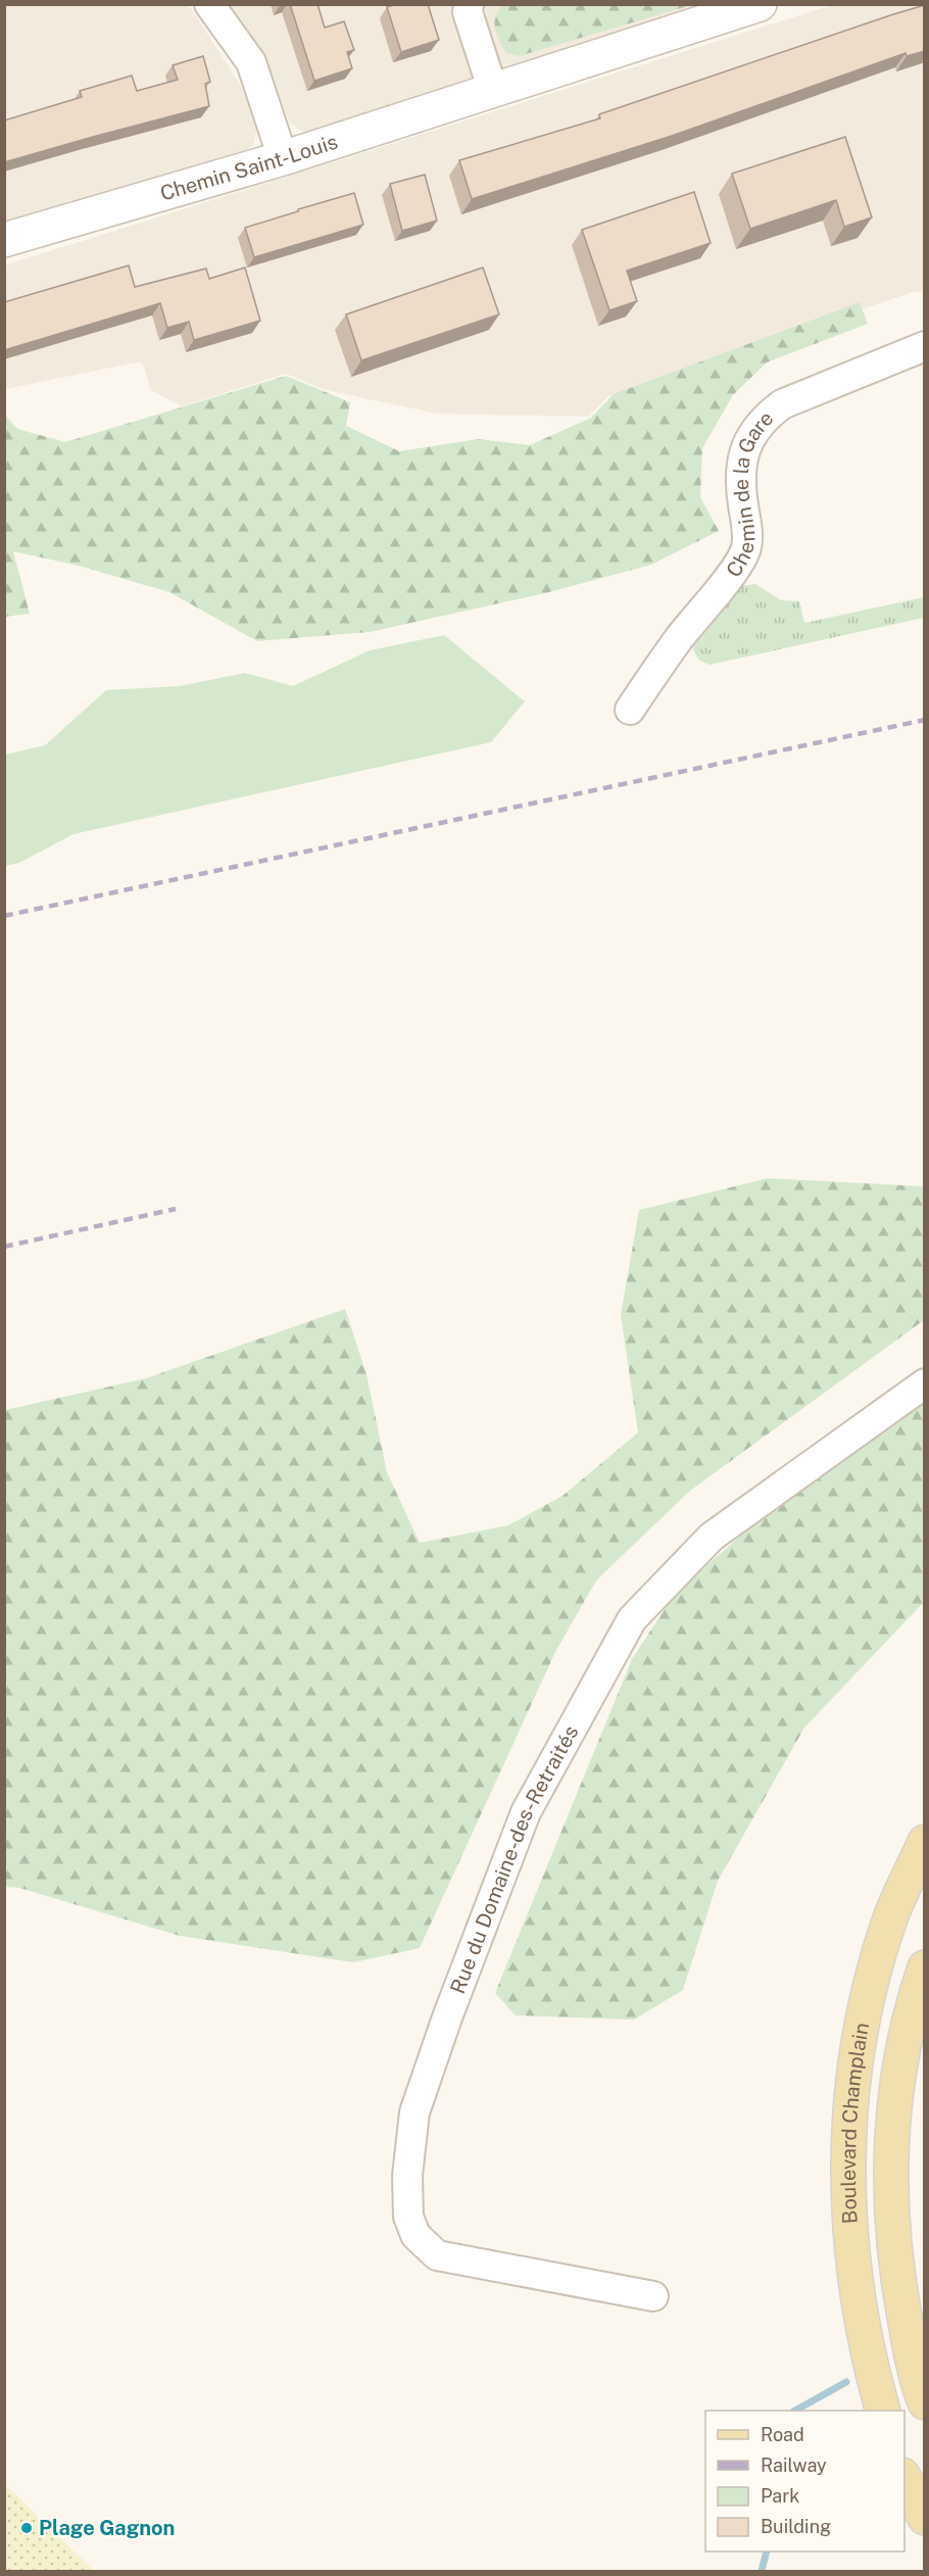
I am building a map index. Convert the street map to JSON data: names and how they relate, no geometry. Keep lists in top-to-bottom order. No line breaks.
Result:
{"streets":{"main road":["Boulevard Champlain"],"street":["Chemin Saint-Louis","Chemin de la Gare","Rue du Domaine-des-Retraités"]},"places":["Plage Gagnon"],"legend":["Road","Railway","Park","Building"]}
